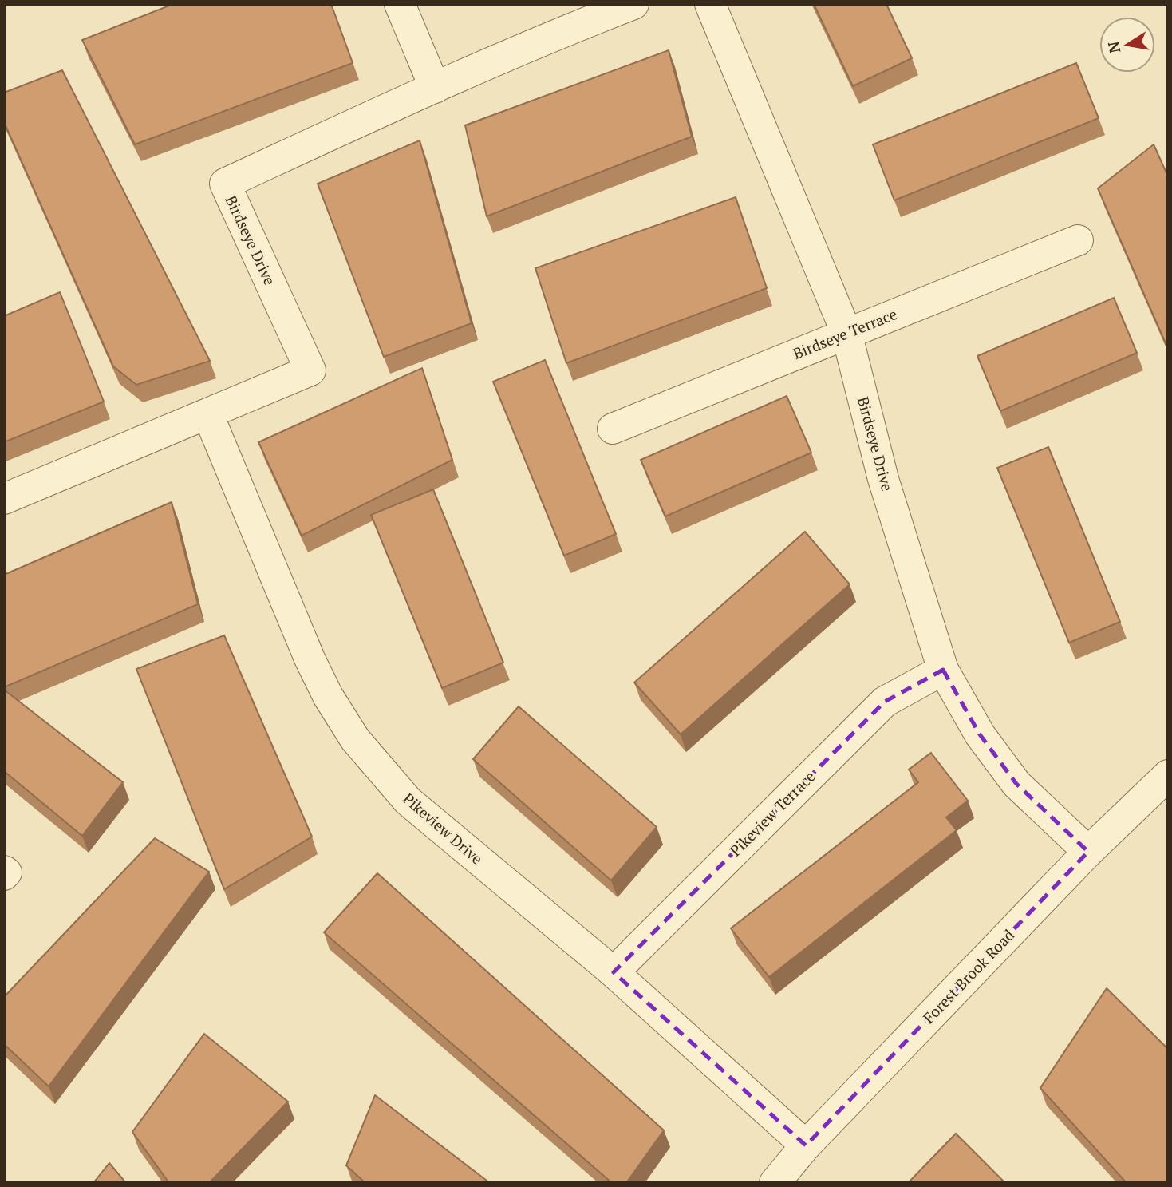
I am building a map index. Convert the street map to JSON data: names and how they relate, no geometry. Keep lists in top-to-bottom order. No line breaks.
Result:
{"streets":{"street":["Birdseye Drive","Birdseye Terrace","Pikeview Terrace","Pikeview Drive","Forest Brook Road"]},"crossings":[["Birdseye Drive","Birdseye Terrace"],["Birdseye Drive","Pikeview Terrace"],["Birdseye Drive","Pikeview Drive"],["Birdseye Drive","Forest Brook Road"],["Pikeview Terrace","Pikeview Drive"],["Pikeview Drive","Forest Brook Road"]],"north":"left"}
